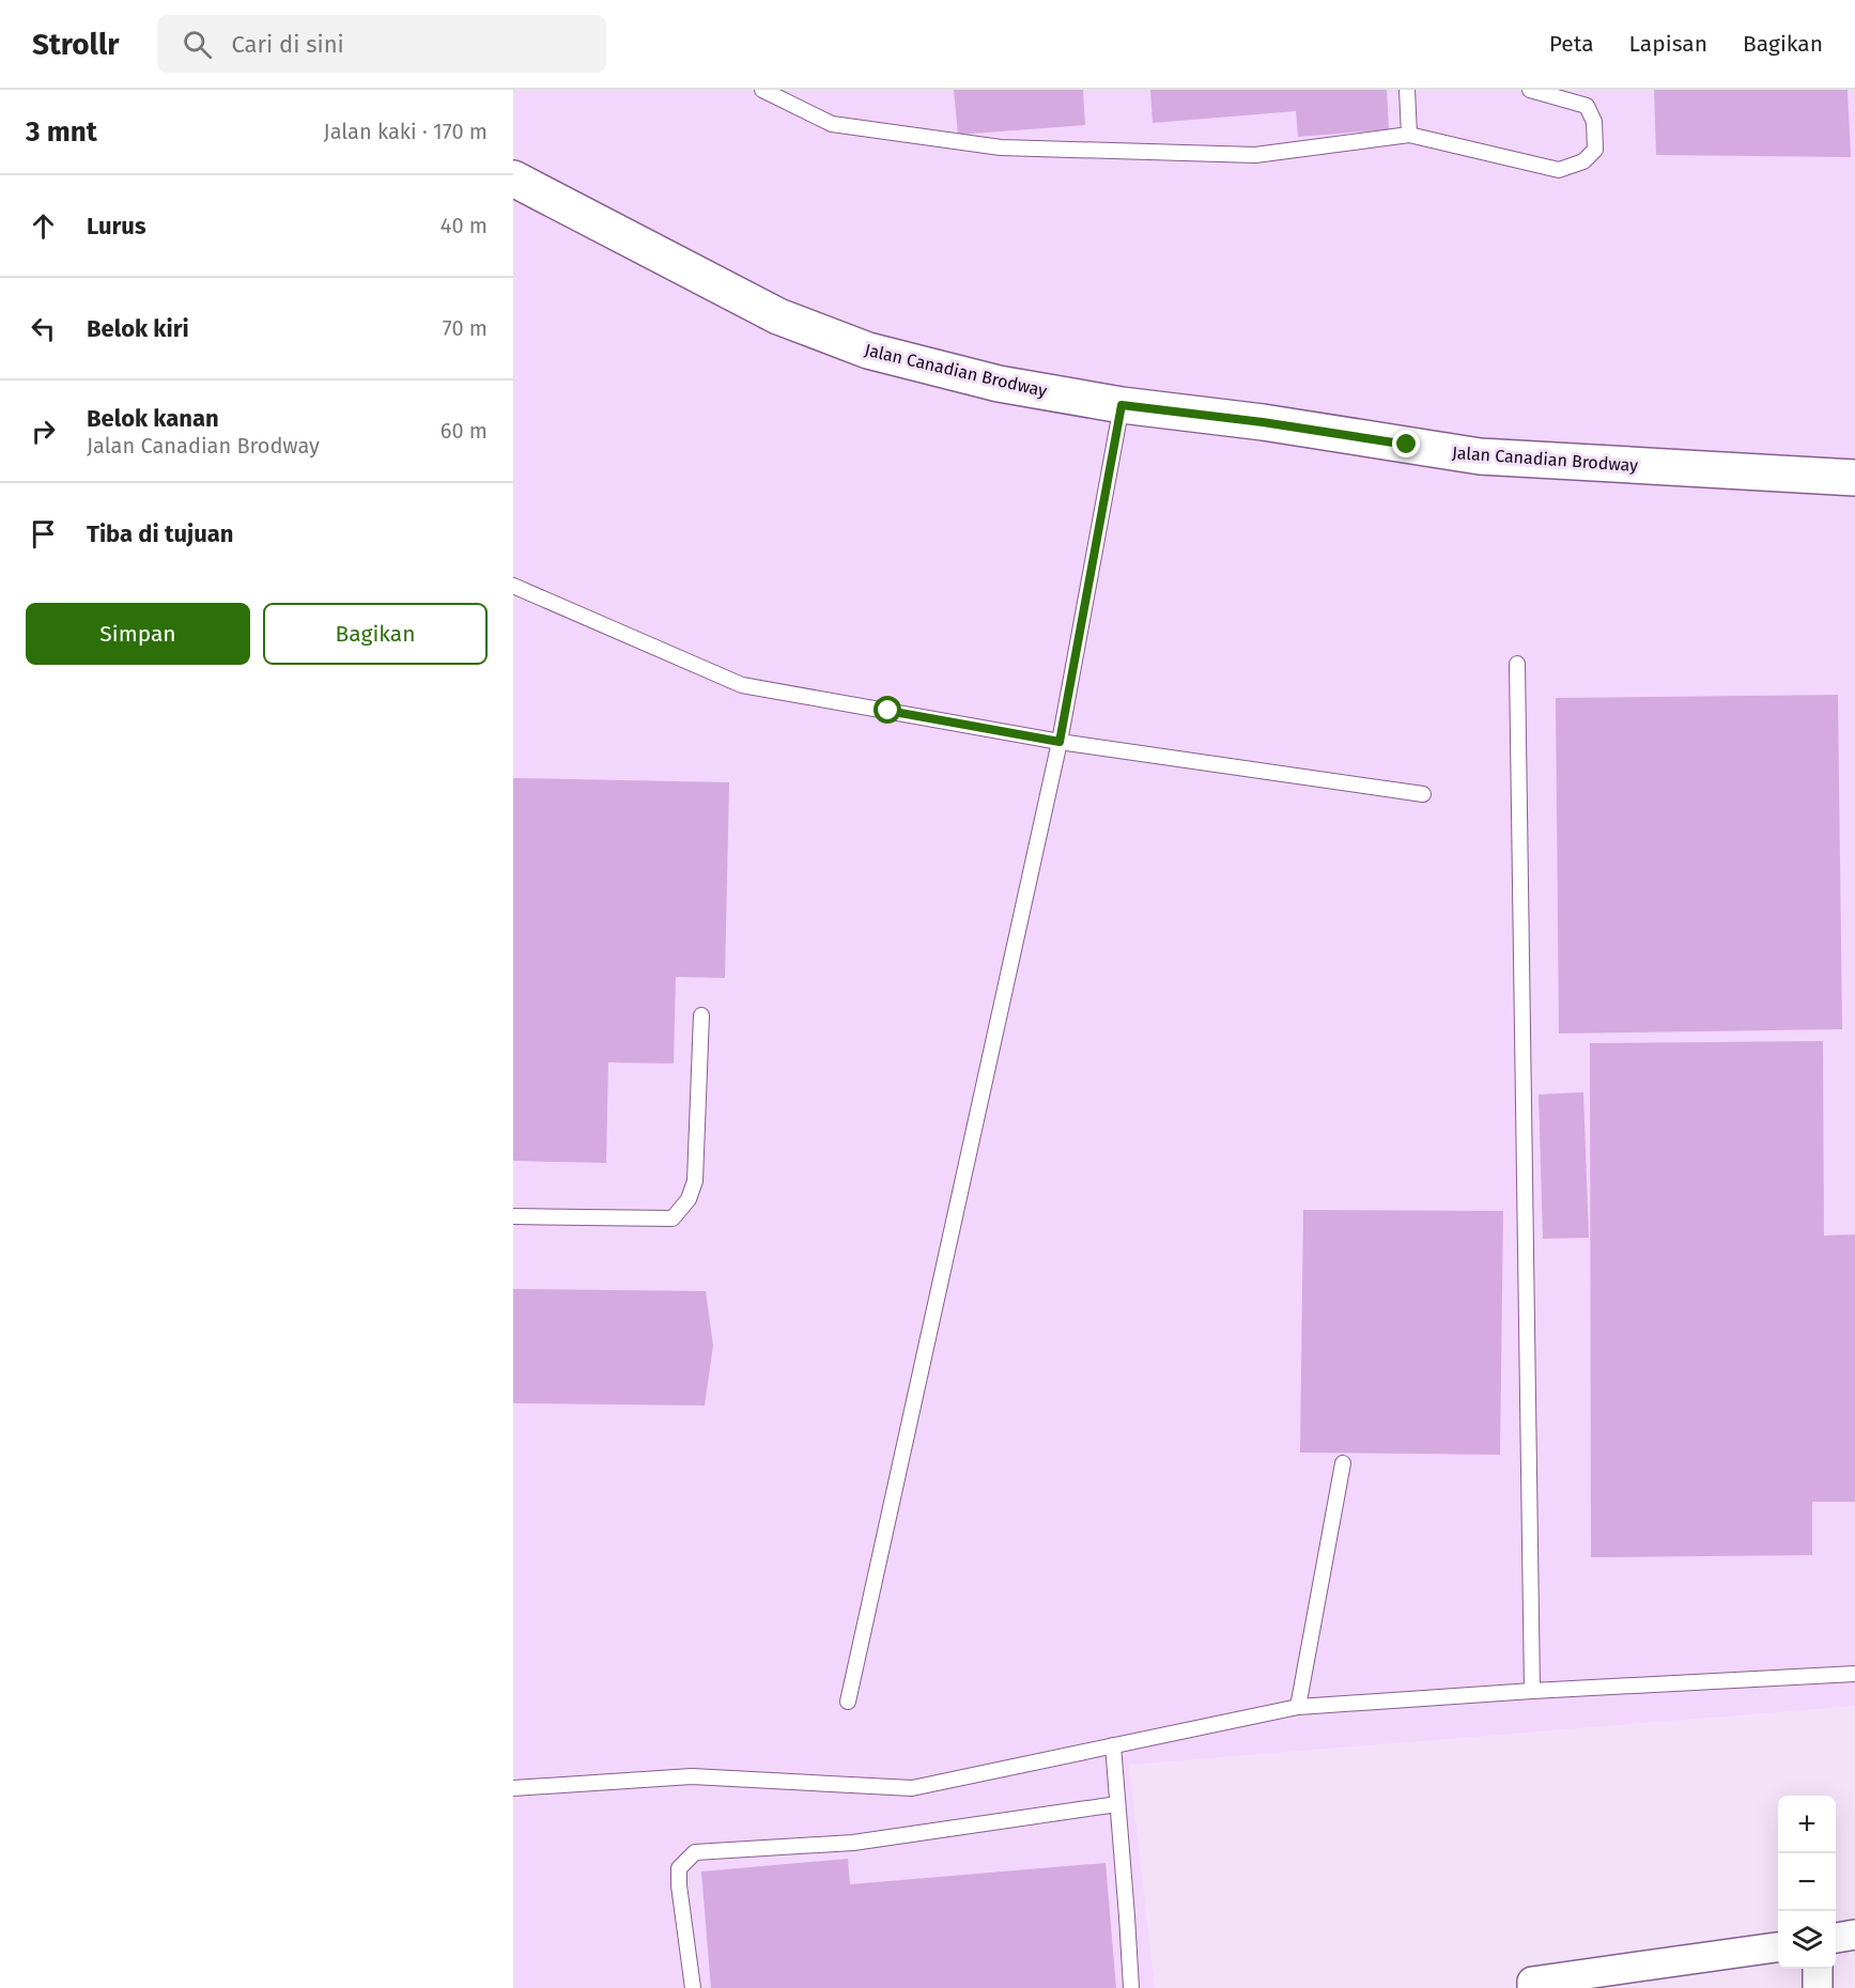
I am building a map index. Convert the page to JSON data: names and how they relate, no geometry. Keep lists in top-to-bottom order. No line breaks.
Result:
{"streets":{"street":["Jalan Canadian Brodway"]},"page":{"header":"Strollr","search":"Cari di sini","nav":["Peta","Lapisan","Bagikan"],"heading":["3 mnt","Jalan kaki · 170 m"],"list":[["Lurus","40 m"],["Belok kiri","70 m"],["Belok kanan","Jalan Canadian Brodway","60 m"],"Tiba di tujuan"],"buttons":["Simpan","Bagikan"],"map_buttons":["+","−"]}}
